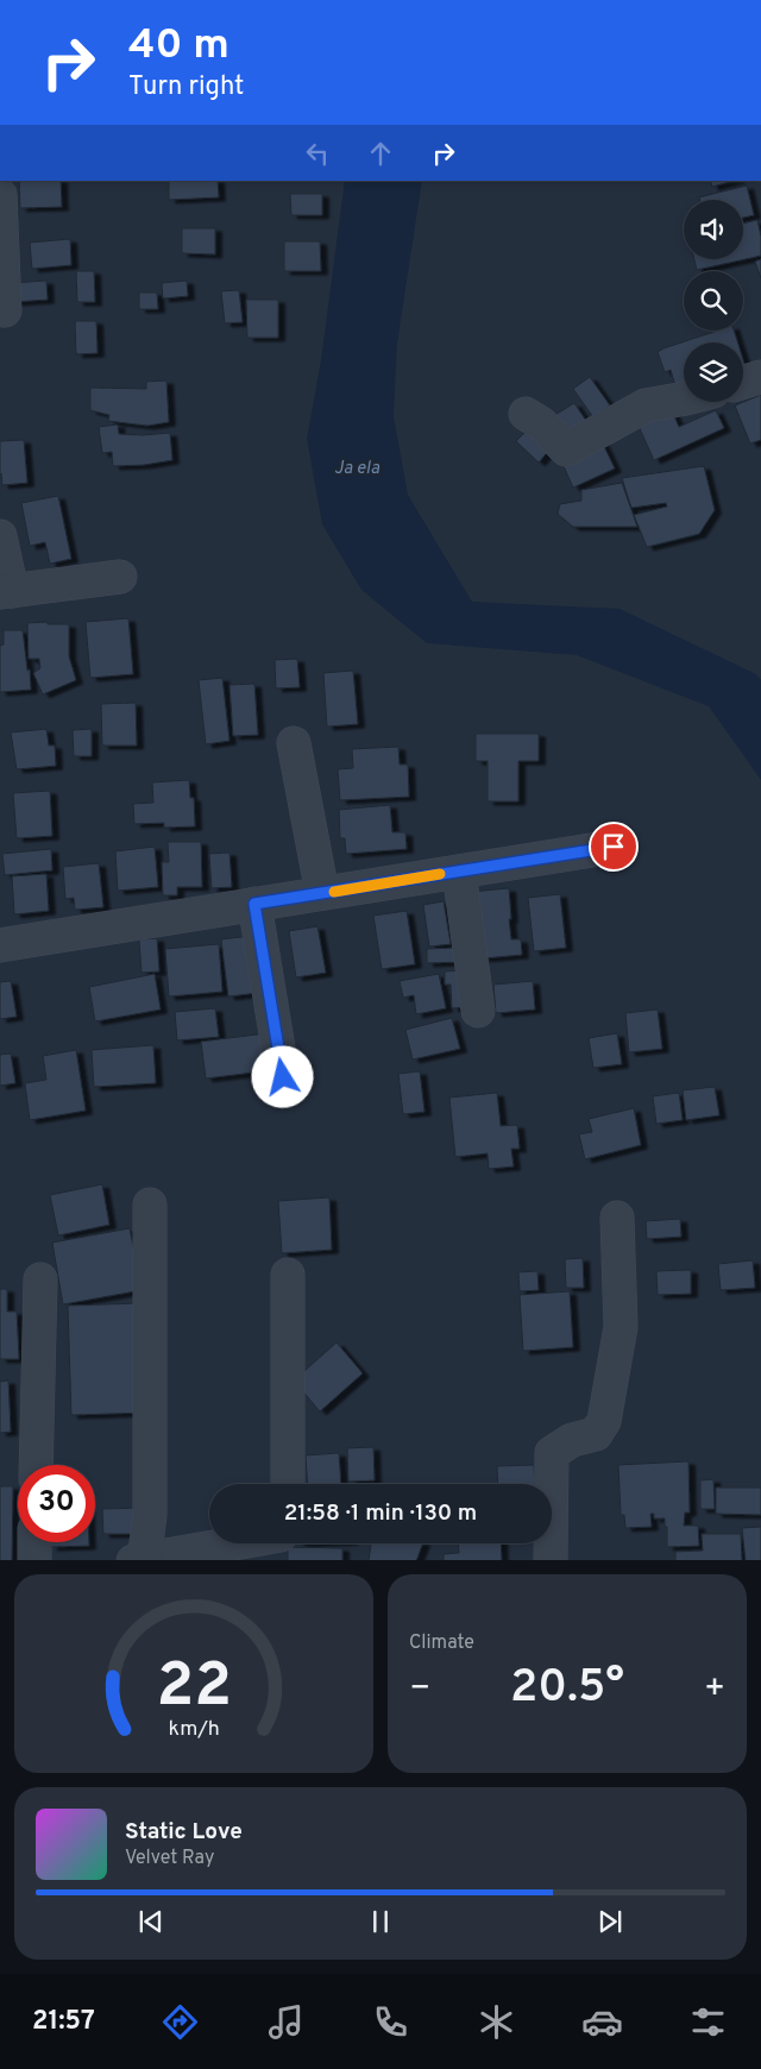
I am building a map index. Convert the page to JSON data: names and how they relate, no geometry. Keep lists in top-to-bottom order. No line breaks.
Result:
{"water":["Ja ela"],"page":{"turn":["40 m","Turn right"],"limit":"30","trip":"21:58 · 1 min · 130 m","tile":"Climate","heat":["−","20.5°","+"],"song":["Static Love","Velvet Ray"],"tabs":"21:57","gauge":["22","km/h"]}}
